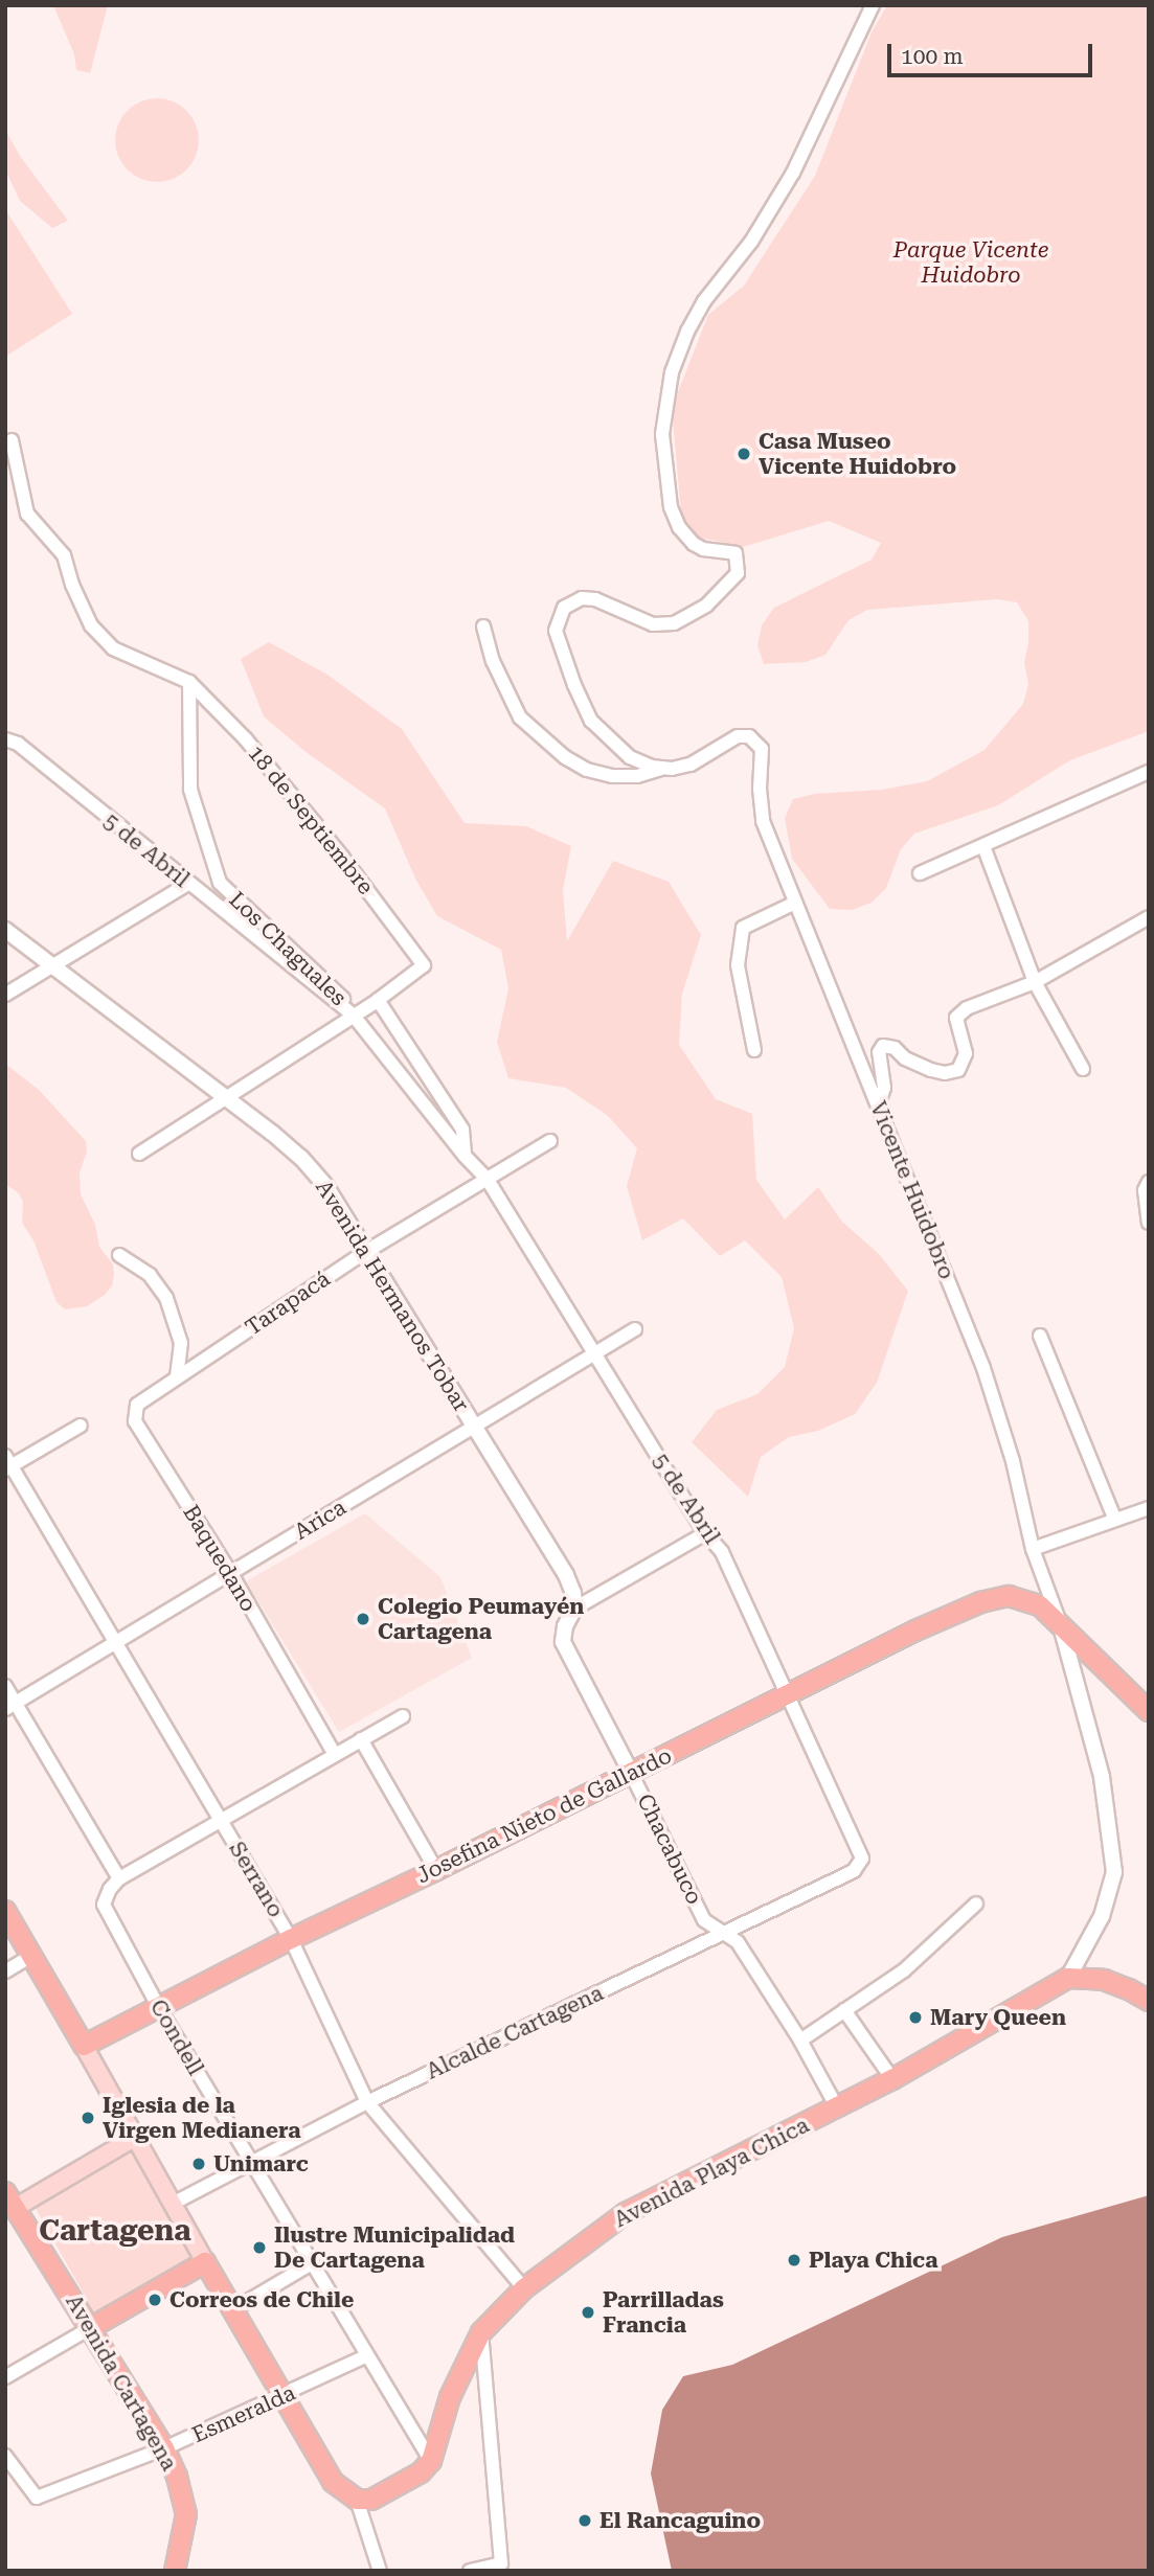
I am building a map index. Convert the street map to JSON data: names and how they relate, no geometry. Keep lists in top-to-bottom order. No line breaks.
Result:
{"streets":{"main road":["Josefina Nieto de Gallardo","Avenida Playa Chica","Avenida Cartagena"],"street":["18 de Septiembre","5 de Abril","Los Chaguales","Vicente Huidobro","Avenida Hermanos Tobar","Tarapacá","Arica","Baquedano","Chacabuco","Serrano","Alcalde Cartagena","Condell","Esmeralda"]},"crossings":[["18 de Septiembre","Los Chaguales"],["5 de Abril","Los Chaguales"],["5 de Abril","Tarapacá"],["5 de Abril","Arica"],["5 de Abril","Josefina Nieto de Gallardo"],["5 de Abril","Alcalde Cartagena"],["Vicente Huidobro","Josefina Nieto de Gallardo"],["Vicente Huidobro","Avenida Playa Chica"],["Avenida Hermanos Tobar","Tarapacá"],["Avenida Hermanos Tobar","Arica"],["Avenida Hermanos Tobar","Chacabuco"],["Tarapacá","Baquedano"],["Arica","Baquedano"],["Arica","Serrano"],["Josefina Nieto de Gallardo","Chacabuco"],["Josefina Nieto de Gallardo","Serrano"],["Josefina Nieto de Gallardo","Condell"],["Chacabuco","Alcalde Cartagena"],["Chacabuco","Avenida Playa Chica"],["Serrano","Alcalde Cartagena"],["Serrano","Avenida Playa Chica"],["Alcalde Cartagena","Condell"],["Condell","Avenida Playa Chica"],["Condell","Esmeralda"],["Avenida Cartagena","Esmeralda"]],"districts":["Cartagena"],"parks":["Parque Vicente Huidobro"],"places":["Casa Museo Vicente Huidobro","Colegio Peumayén Cartagena","Mary Queen","Iglesia de la Virgen Medianera","Unimarc","Ilustre Municipalidad De Cartagena","Playa Chica","Correos de Chile","Parrilladas Francia","El Rancaguino"],"scale_bar":"100 m"}
